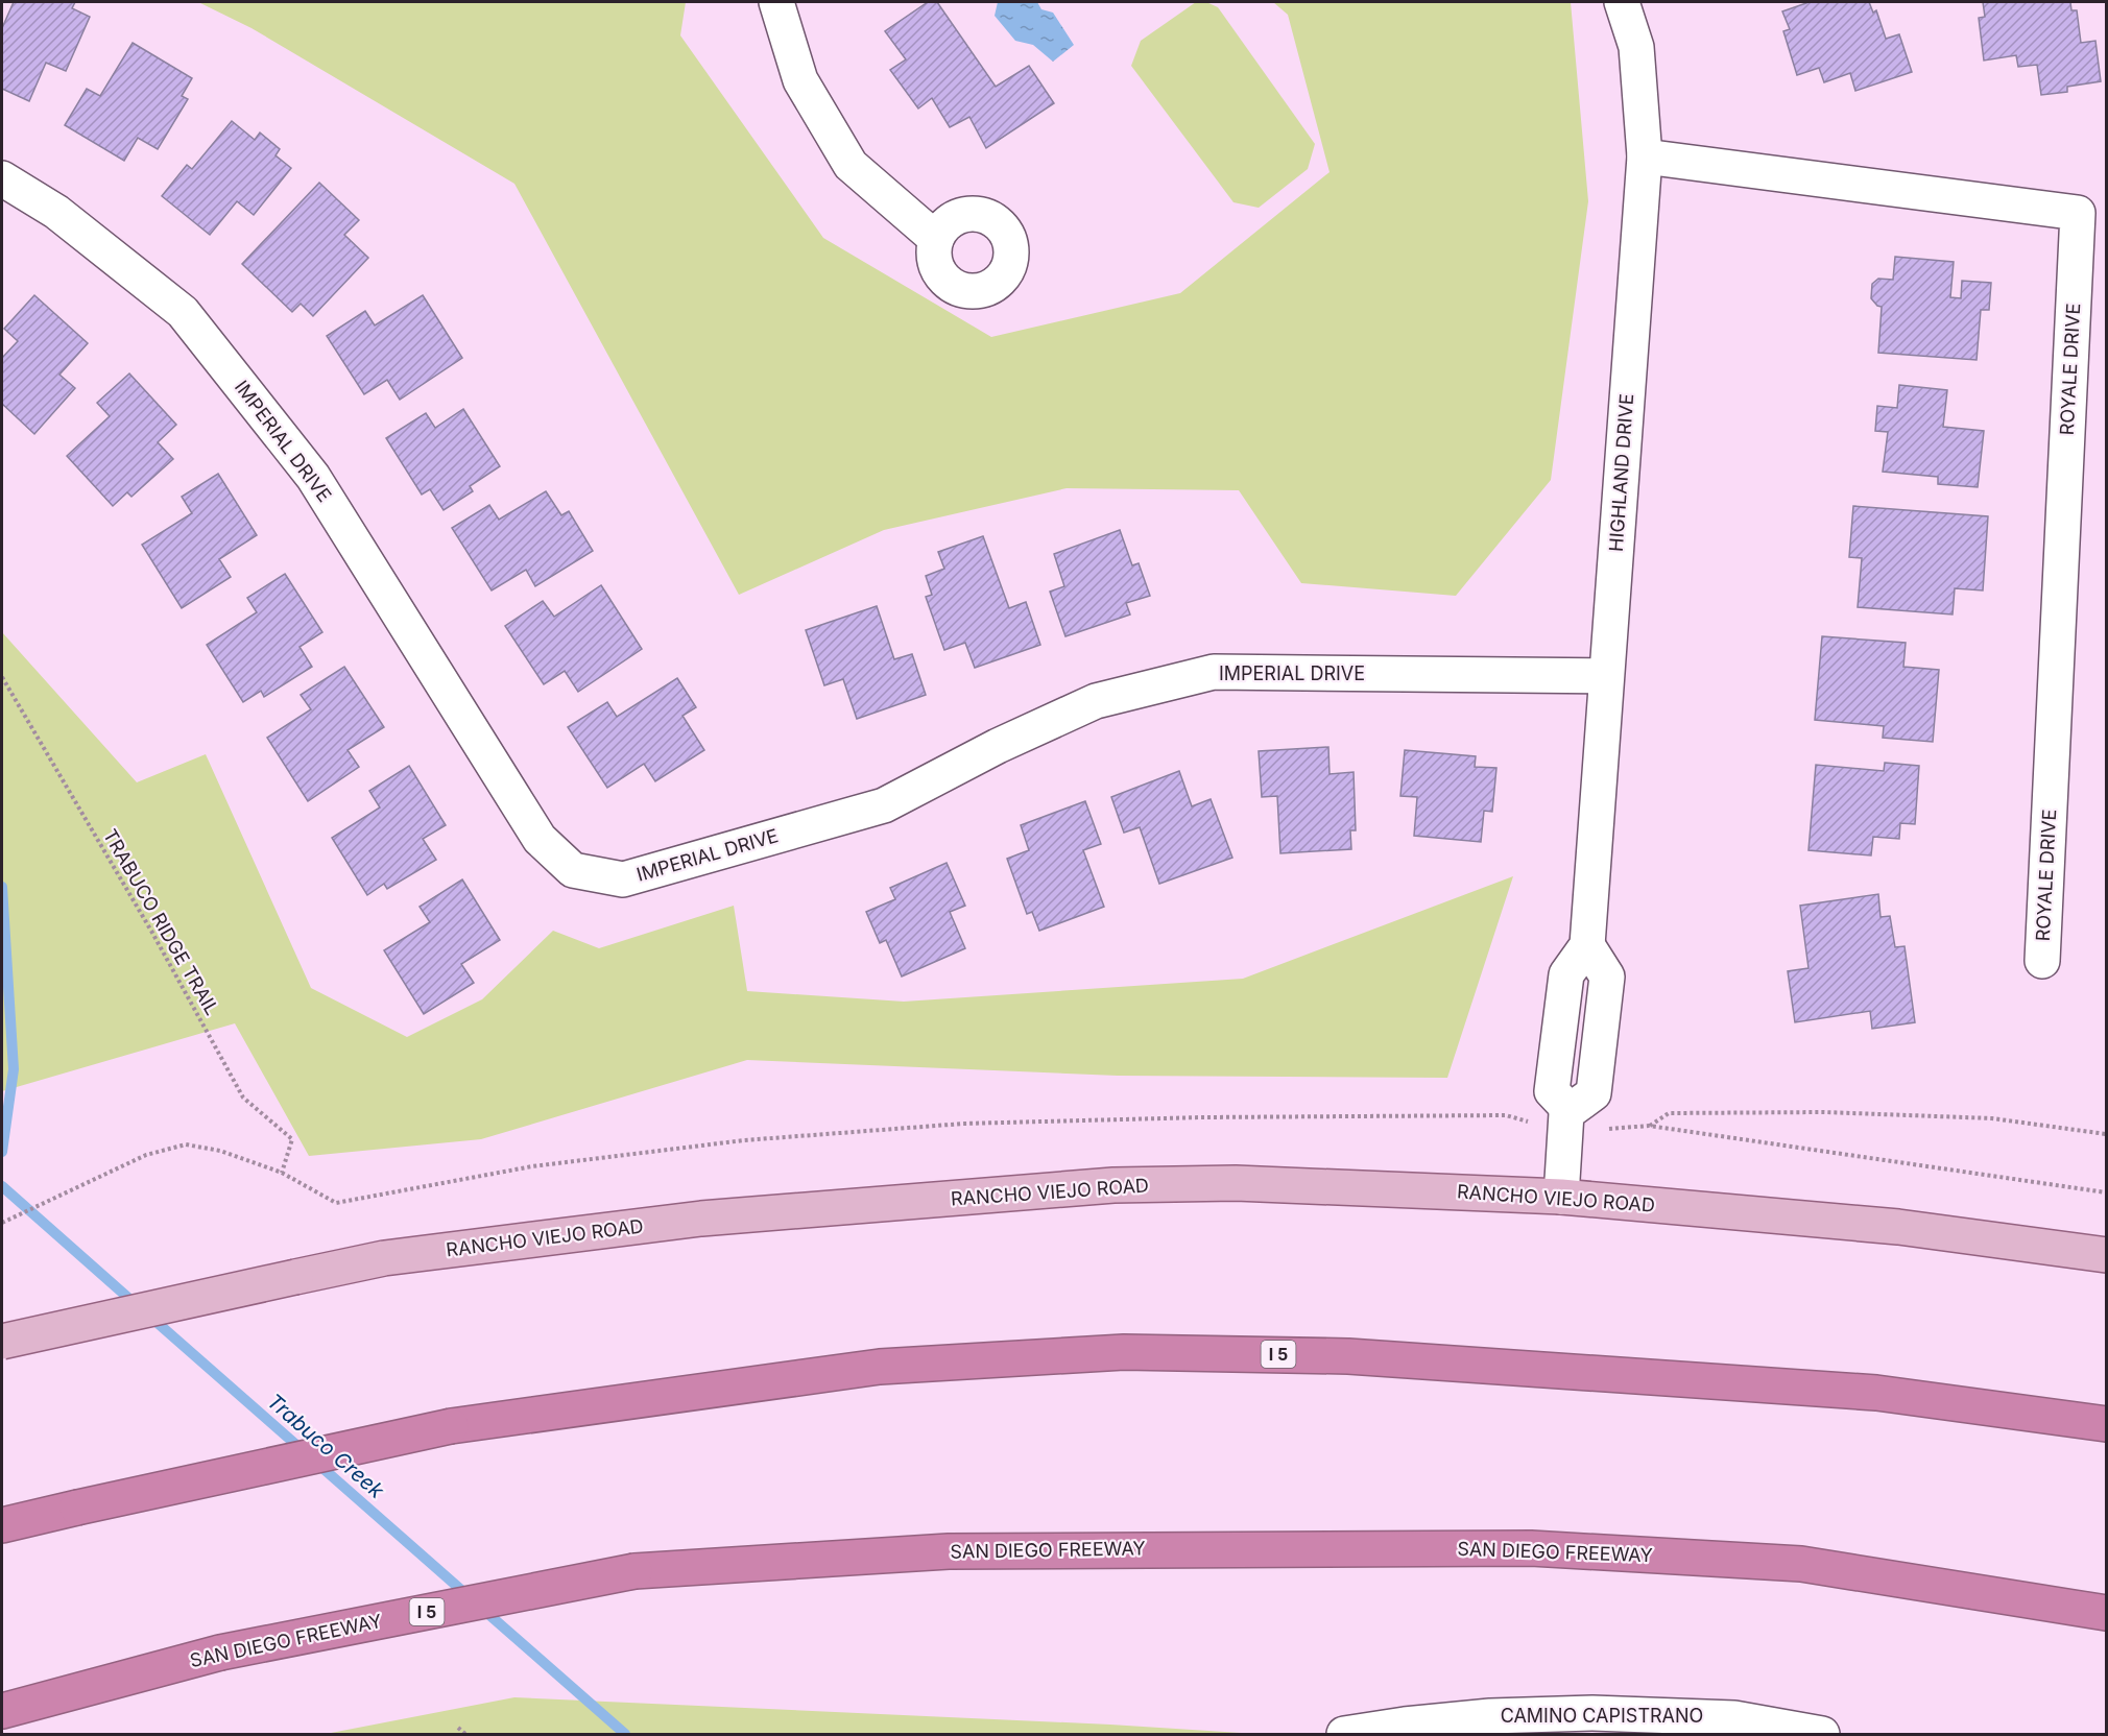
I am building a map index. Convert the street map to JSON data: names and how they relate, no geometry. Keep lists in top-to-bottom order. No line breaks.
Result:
{"streets":{"highway":["I 5","SAN DIEGO FREEWAY"],"main road":["RANCHO VIEJO ROAD"],"street":["ROYALE DRIVE","IMPERIAL DRIVE","HIGHLAND DRIVE","CAMINO CAPISTRANO"],"path":["TRABUCO RIDGE TRAIL"]},"crossings":[["ROYALE DRIVE","HIGHLAND DRIVE"],["IMPERIAL DRIVE","HIGHLAND DRIVE"]],"water":["Trabuco Creek"]}
